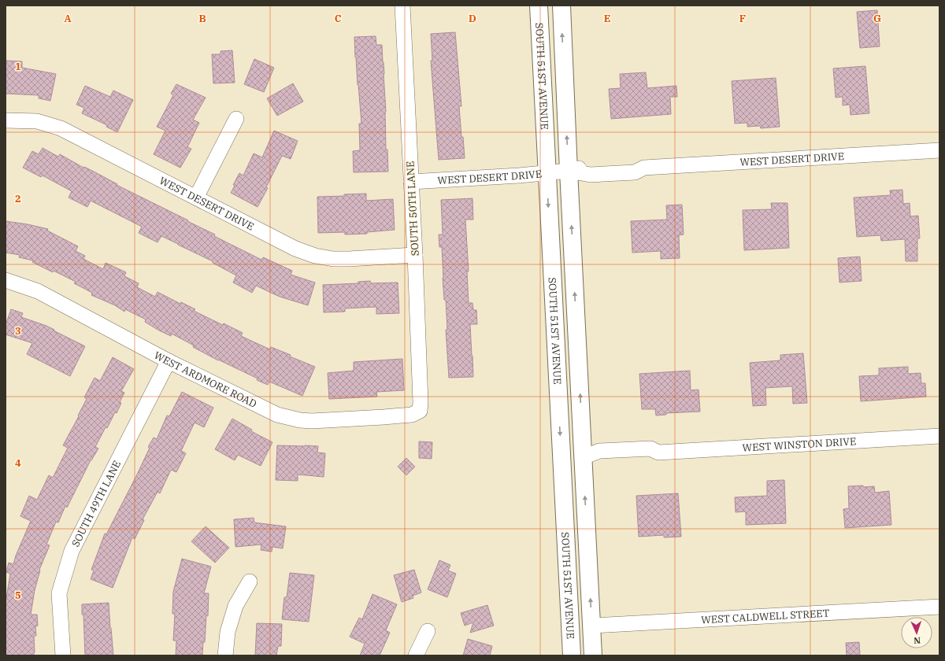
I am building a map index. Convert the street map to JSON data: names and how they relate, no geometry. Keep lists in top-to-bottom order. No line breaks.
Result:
{"streets":{"main road":["SOUTH 51ST AVENUE"],"street":["WEST DESERT DRIVE","SOUTH 50TH LANE","WEST ARDMORE ROAD","WEST WINSTON DRIVE","SOUTH 49TH LANE","WEST CALDWELL STREET"]},"crossings":[["SOUTH 51ST AVENUE","WEST DESERT DRIVE"],["SOUTH 51ST AVENUE","WEST WINSTON DRIVE"],["WEST DESERT DRIVE","SOUTH 50TH LANE"],["SOUTH 50TH LANE","WEST ARDMORE ROAD"],["WEST ARDMORE ROAD","SOUTH 49TH LANE"]],"north":"bottom","grid":{"columns":["A","B","C","D","E","F","G"],"rows":["1","2","3","4","5"]}}
